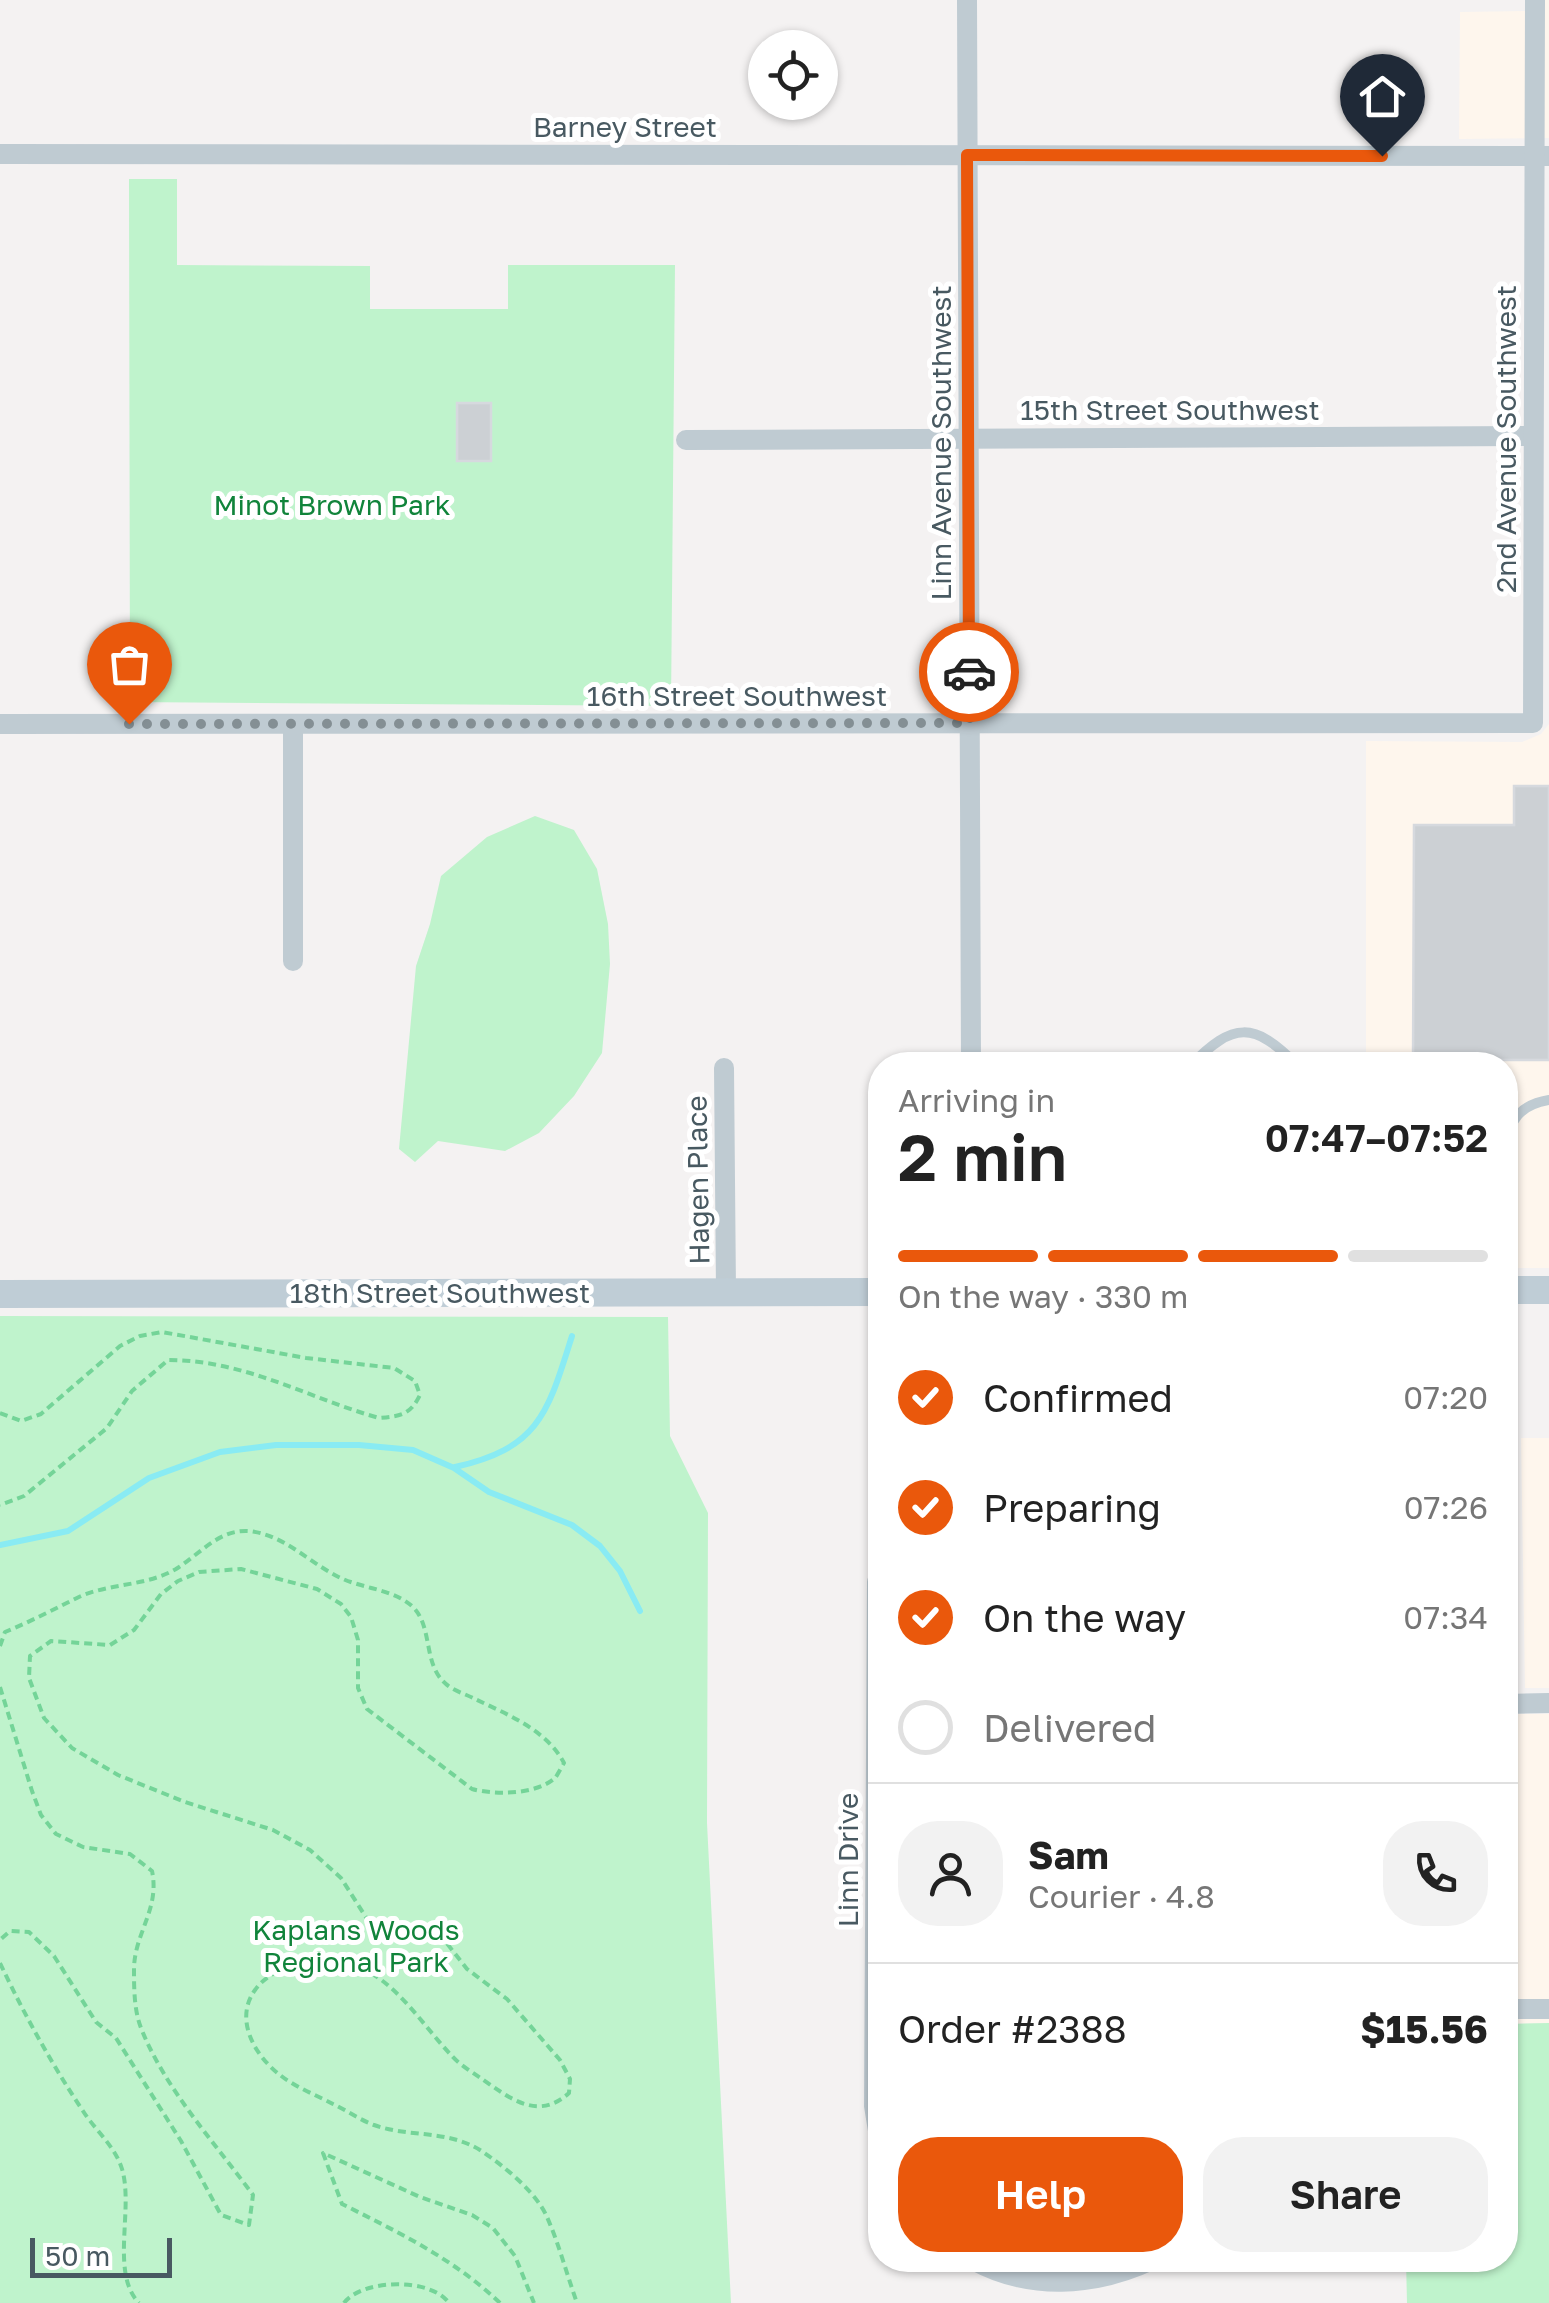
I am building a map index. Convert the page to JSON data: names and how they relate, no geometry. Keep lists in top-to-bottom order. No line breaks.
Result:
{"streets":{"street":["Barney Street","15th Street Southwest","2nd Avenue Southwest","Linn Avenue Southwest","16th Street Southwest","Hagen Place","18th Street Southwest"]},"crossings":[["Barney Street","2nd Avenue Southwest"],["Barney Street","Linn Avenue Southwest"],["15th Street Southwest","2nd Avenue Southwest"],["15th Street Southwest","Linn Avenue Southwest"],["2nd Avenue Southwest","16th Street Southwest"],["Linn Avenue Southwest","16th Street Southwest"],["Hagen Place","18th Street Southwest"]],"parks":["Minot Brown Park","Kaplans Woods Regional Park"],"scale_bar":"50 m","page":{"heading":["2 min","Arriving in","07:47–07:52"],"panel":["Sam","Courier · 4.8","Order #2388","$15.56"],"bar":"On the way · 330 m","list":[["Confirmed","07:20"],["Preparing","07:26"],["On the way","07:34"],"Delivered"],"buttons":["Help","Share"],"scale":"50 m"}}
